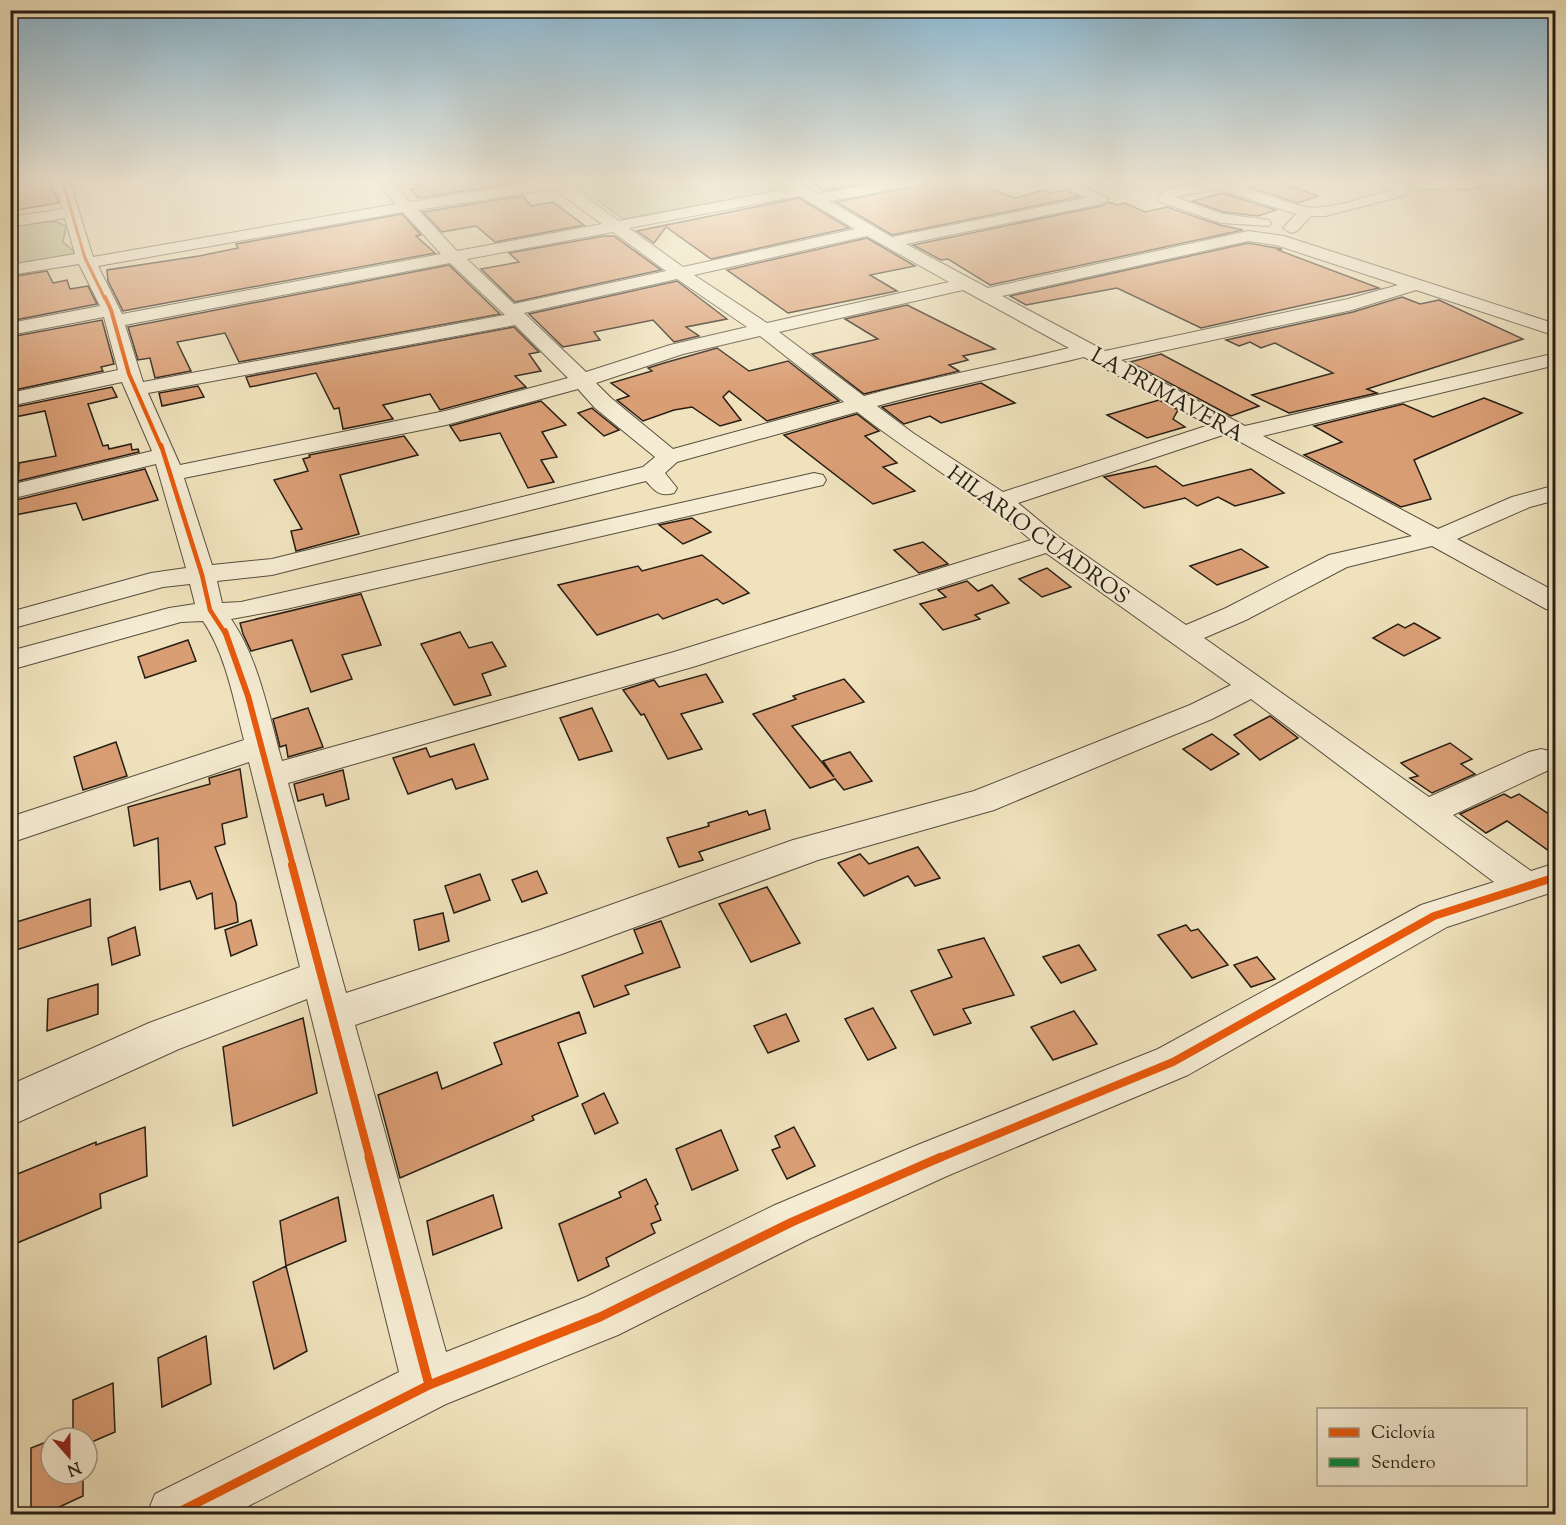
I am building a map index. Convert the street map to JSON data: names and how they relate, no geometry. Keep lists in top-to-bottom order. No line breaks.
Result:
{"streets":{"street":["LA PRIMAVERA","HILARIO CUADROS"]},"legend":["Ciclovía","Sendero"],"north":"bottom"}
